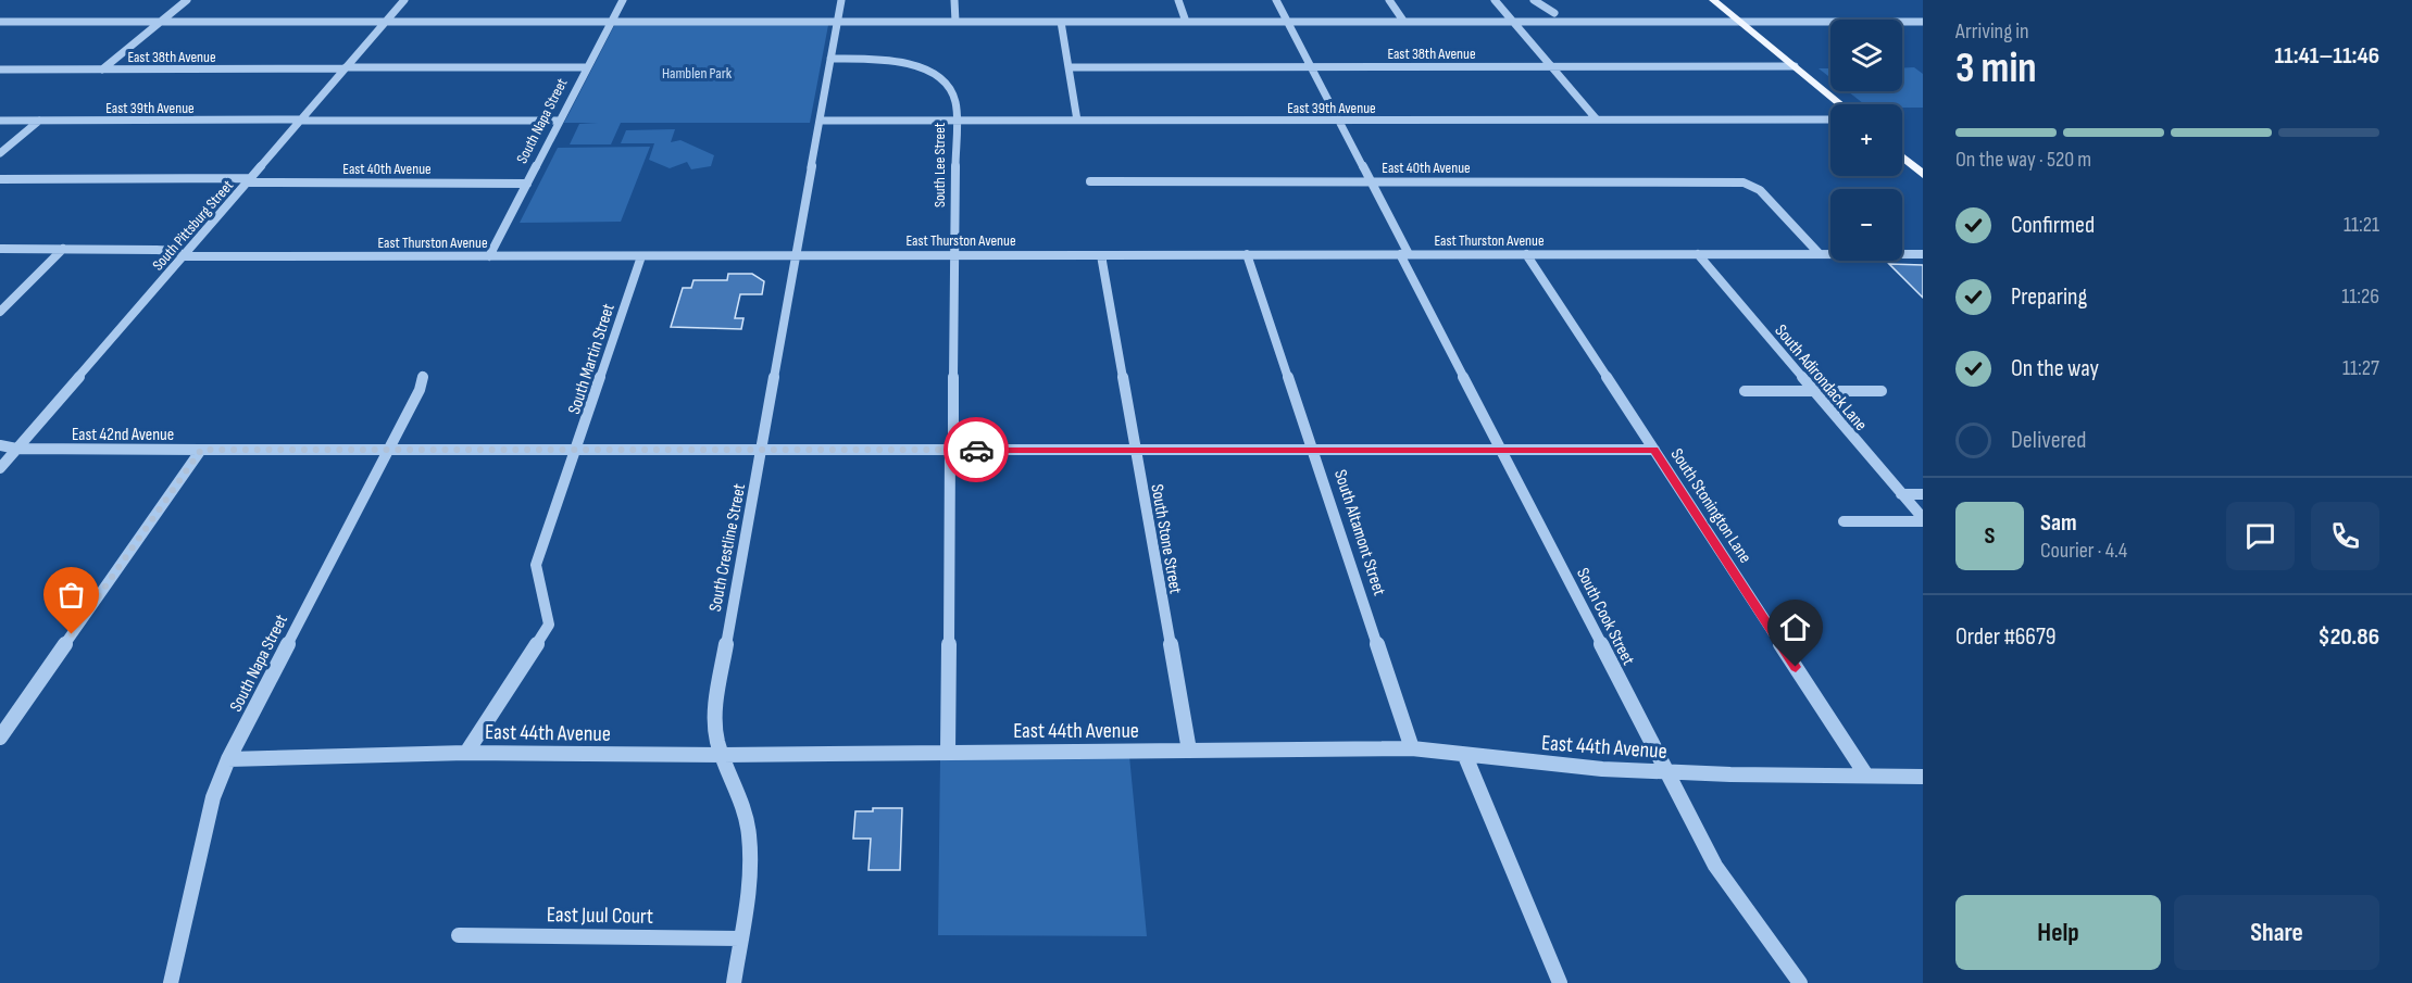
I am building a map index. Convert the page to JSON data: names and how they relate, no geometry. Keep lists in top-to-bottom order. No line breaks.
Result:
{"streets":{"street":["East 38th Avenue","East 39th Avenue","South Napa Street","South Lee Street","East 40th Avenue","South Pittsburg Street","East Thurston Avenue","South Martin Street","South Adirondack Lane","East 42nd Avenue","South Stonington Lane","South Altamont Street","South Stone Street","South Crestline Street","South Cook Street","East 44th Avenue","East Juul Court"]},"crossings":[["East 38th Avenue","South Napa Street"],["East 38th Avenue","South Pittsburg Street"],["East 38th Avenue","South Cook Street"],["East 39th Avenue","South Napa Street"],["East 39th Avenue","South Lee Street"],["East 39th Avenue","South Pittsburg Street"],["East 39th Avenue","South Crestline Street"],["East 39th Avenue","South Cook Street"],["South Napa Street","East 40th Avenue"],["South Napa Street","East Thurston Avenue"],["South Napa Street","East 42nd Avenue"],["South Napa Street","East 44th Avenue"],["South Lee Street","East Thurston Avenue"],["South Lee Street","East 42nd Avenue"],["South Lee Street","South Crestline Street"],["South Lee Street","East 44th Avenue"],["East 40th Avenue","South Pittsburg Street"],["East 40th Avenue","East Thurston Avenue"],["East 40th Avenue","South Cook Street"],["South Pittsburg Street","East Thurston Avenue"],["South Pittsburg Street","East 42nd Avenue"],["East Thurston Avenue","South Martin Street"],["East Thurston Avenue","South Adirondack Lane"],["East Thurston Avenue","South Stonington Lane"],["East Thurston Avenue","South Altamont Street"],["East Thurston Avenue","South Stone Street"],["East Thurston Avenue","South Crestline Street"],["East Thurston Avenue","South Cook Street"],["South Martin Street","East 42nd Avenue"],["South Martin Street","East 44th Avenue"],["East 42nd Avenue","South Stonington Lane"],["East 42nd Avenue","South Altamont Street"],["East 42nd Avenue","South Stone Street"],["East 42nd Avenue","South Crestline Street"],["East 42nd Avenue","South Cook Street"],["South Stonington Lane","East 44th Avenue"],["South Altamont Street","East 44th Avenue"],["South Stone Street","East 44th Avenue"],["South Crestline Street","East 44th Avenue"],["South Crestline Street","East Juul Court"],["South Cook Street","East 44th Avenue"]],"parks":["Hamblen Park"],"page":{"heading":["3 min","Arriving in","11:41–11:46"],"panel":["Sam","Courier · 4.4","Order #6679","$20.86"],"map_buttons":["+","−"],"bar":"On the way · 520 m","list":[["Confirmed","11:21"],["Preparing","11:26"],["On the way","11:27"],"Delivered"],"round":"S","buttons":["Help","Share"]}}
